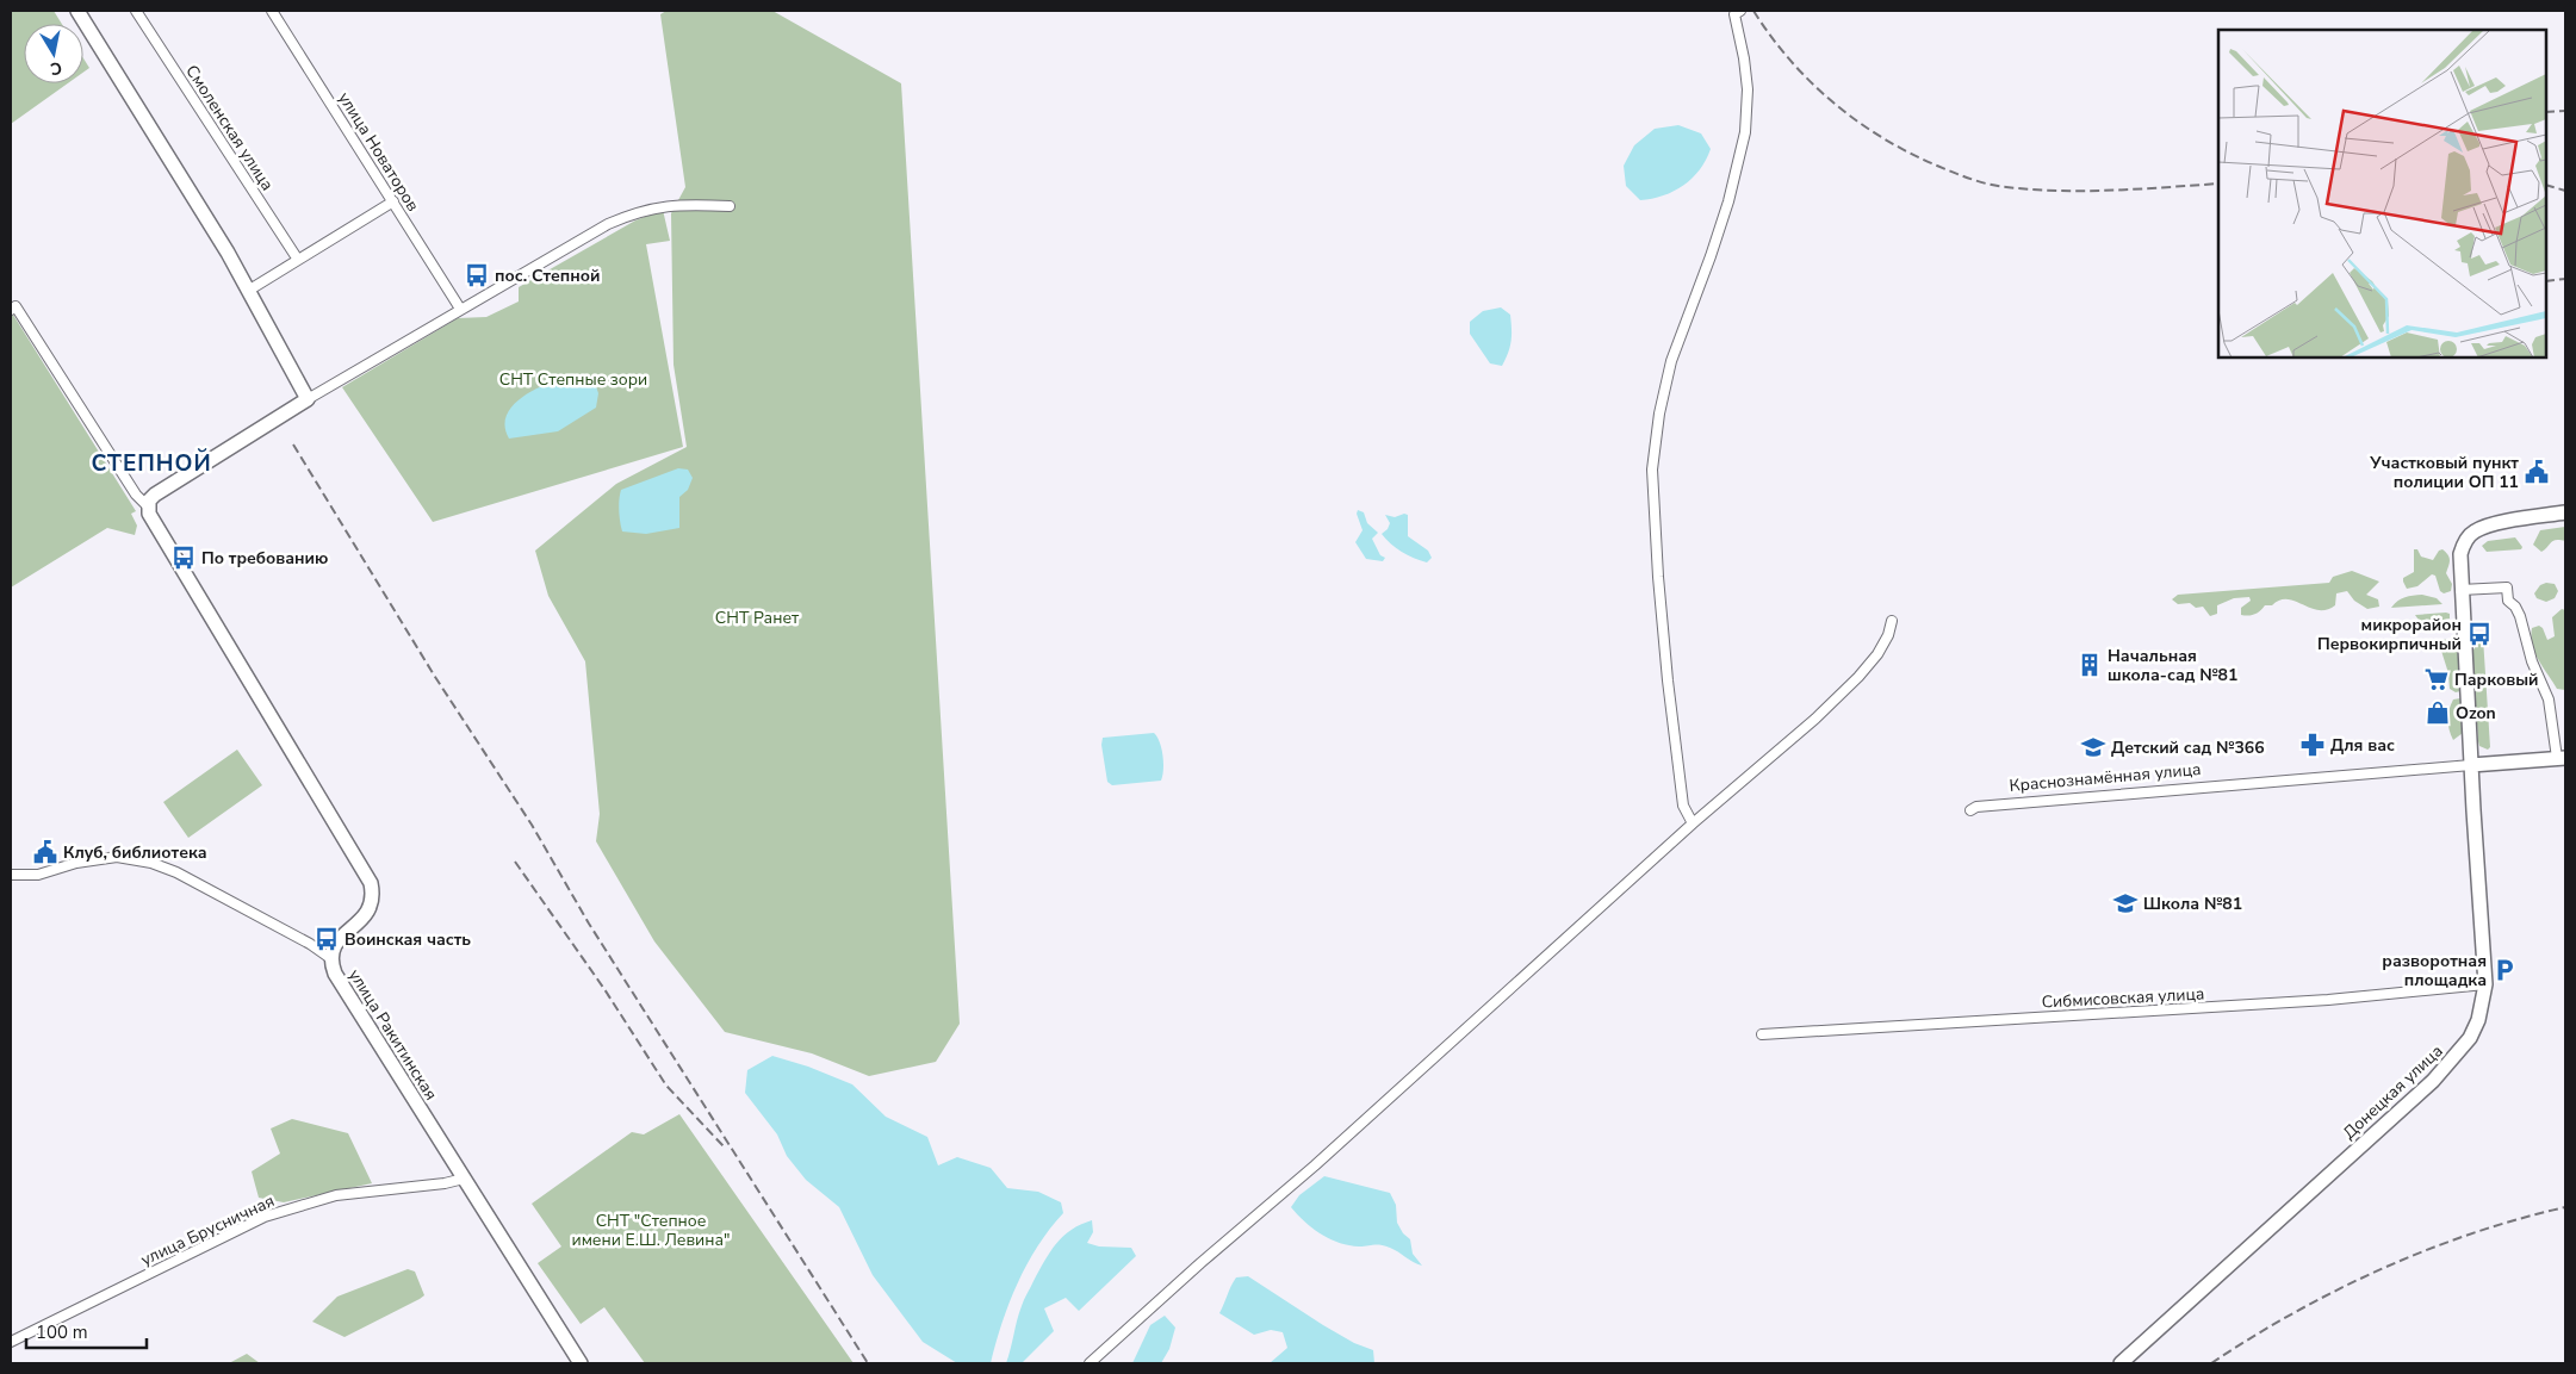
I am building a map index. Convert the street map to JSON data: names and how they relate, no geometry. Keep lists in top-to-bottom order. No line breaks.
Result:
{"streets":{"street":["Смоленская улица","улица Новаторов","Краснознамённая улица","Сибмисовская улица","улица Ракитинская","Донецкая улица","улица Брусничная"]},"crossings":[["Краснознамённая улица","Донецкая улица"],["Сибмисовская улица","Донецкая улица"],["улица Ракитинская","улица Брусничная"]],"districts":["СТЕПНОЙ"],"parks":["СНТ Степные зори","СНТ Ранет","СНТ \"Степное имени Е.Ш. Левина\""],"places":{"bus stop":["пос. Степной","По требованию","микрорайон Первокирпичный","Воинская часть"],"public building":["Участковый пункт полиции ОП 11","Клуб, библиотека"],"building":["Начальная школа-сад №81"],"supermarket":["Парковый"],"shop":["Ozon"],"pharmacy":["Для вас"],"school or university":["Детский сад №366","Школа №81"],"parking":["разворотная площадка"]},"scale_bar":"100 m","north":"bottom"}
